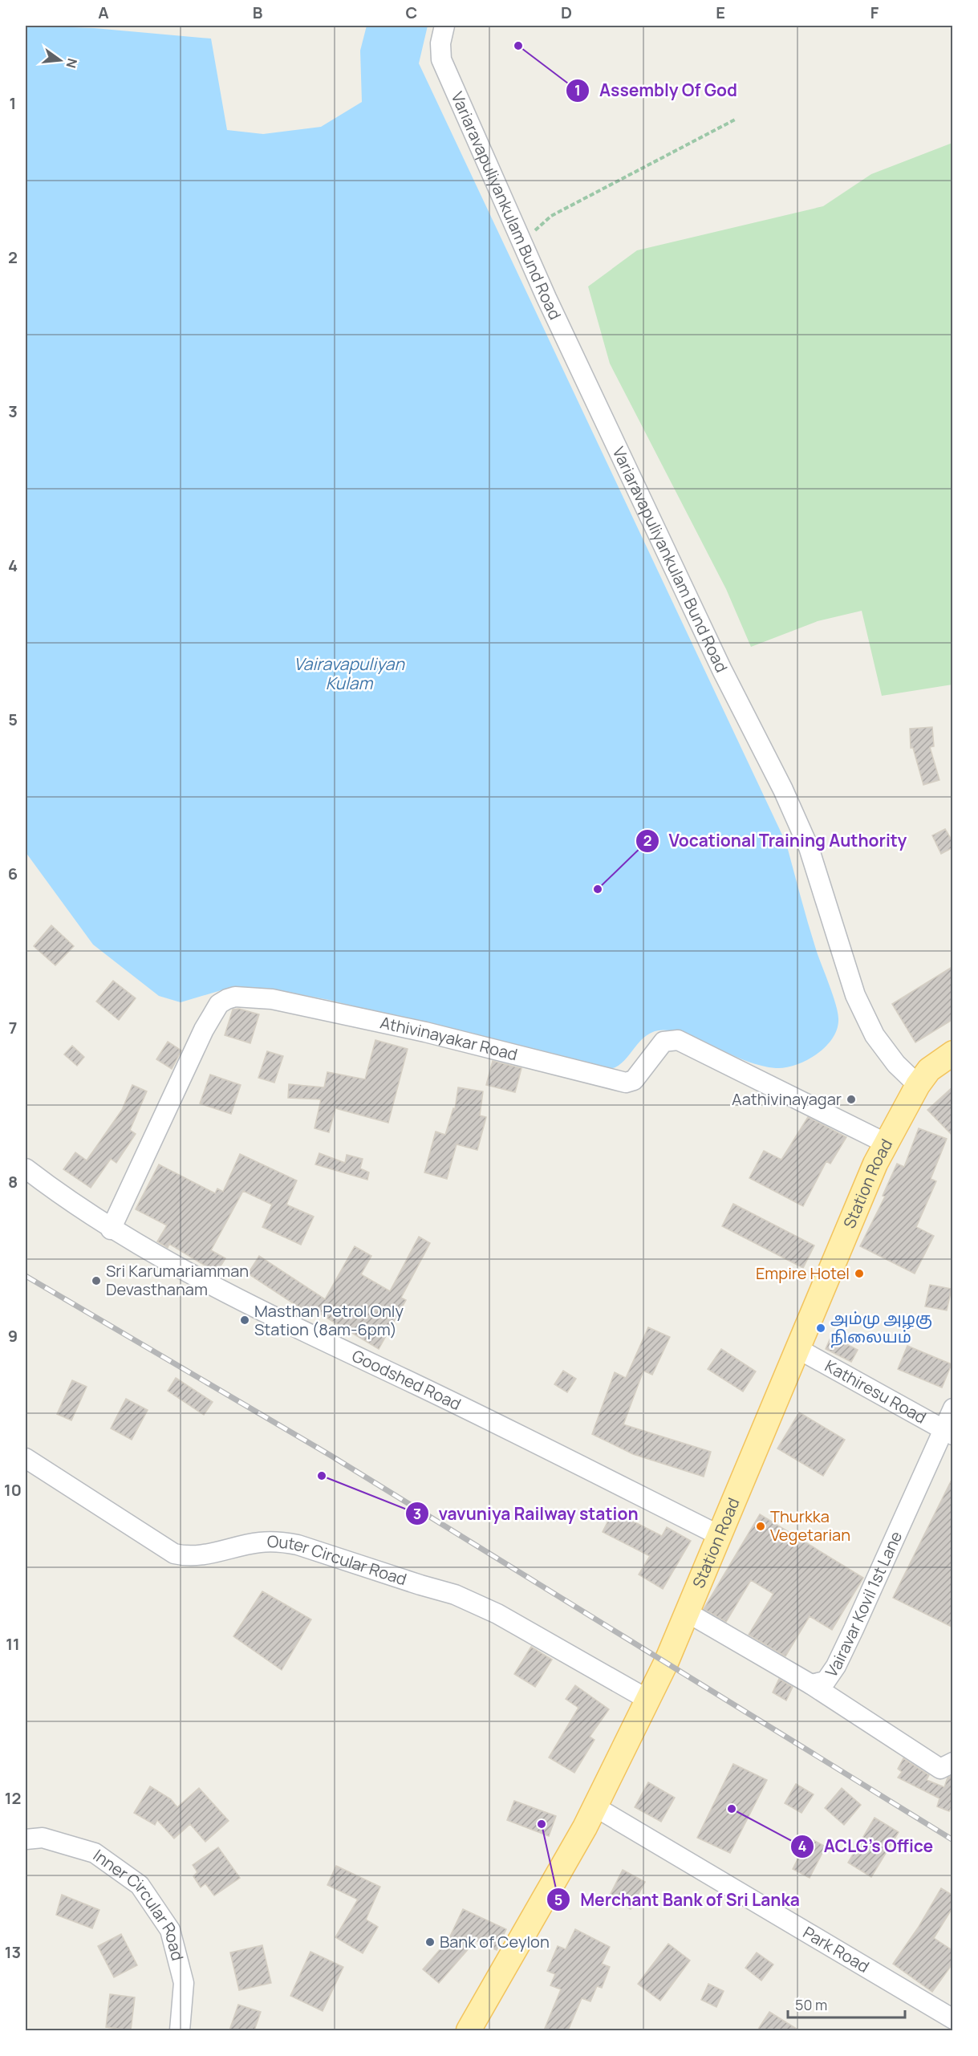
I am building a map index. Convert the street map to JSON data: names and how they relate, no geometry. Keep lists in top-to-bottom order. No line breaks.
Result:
{"streets":{"main road":["Station Road"],"street":["Variaravapuliyankulam Bund Road","Athivinayakar Road","Goodshed Road","Kathiresu Road","Outer Circular Road","Vairavar Kovil 1st Lane","Inner Circular Road","Park Road"]},"crossings":[["Variaravapuliyankulam Bund Road","Station Road"],["Athivinayakar Road","Station Road"],["Athivinayakar Road","Goodshed Road"],["Station Road","Goodshed Road"],["Station Road","Kathiresu Road"],["Station Road","Outer Circular Road"],["Station Road","Vairavar Kovil 1st Lane"],["Station Road","Park Road"],["Kathiresu Road","Vairavar Kovil 1st Lane"]],"water":["Vairavapuliyan Kulam"],"places":["Assembly Of God","Vocational Training Authority","Aathivinayagar","Empire Hotel","Sri Karumariamman Devasthanam","Masthan Petrol Only Station (8am-6pm)","அம்மு அழகு நிலையம்","vavuniya Railway station","Thurkka Vegetarian","ACLG's Office","Merchant Bank of Sri Lanka","Bank of Ceylon"],"scale_bar":"50 m","north":"right","grid":{"columns":["A","B","C","D","E","F"],"rows":["1","2","3","4","5","6","7","8","9","10","11","12","13"]}}
